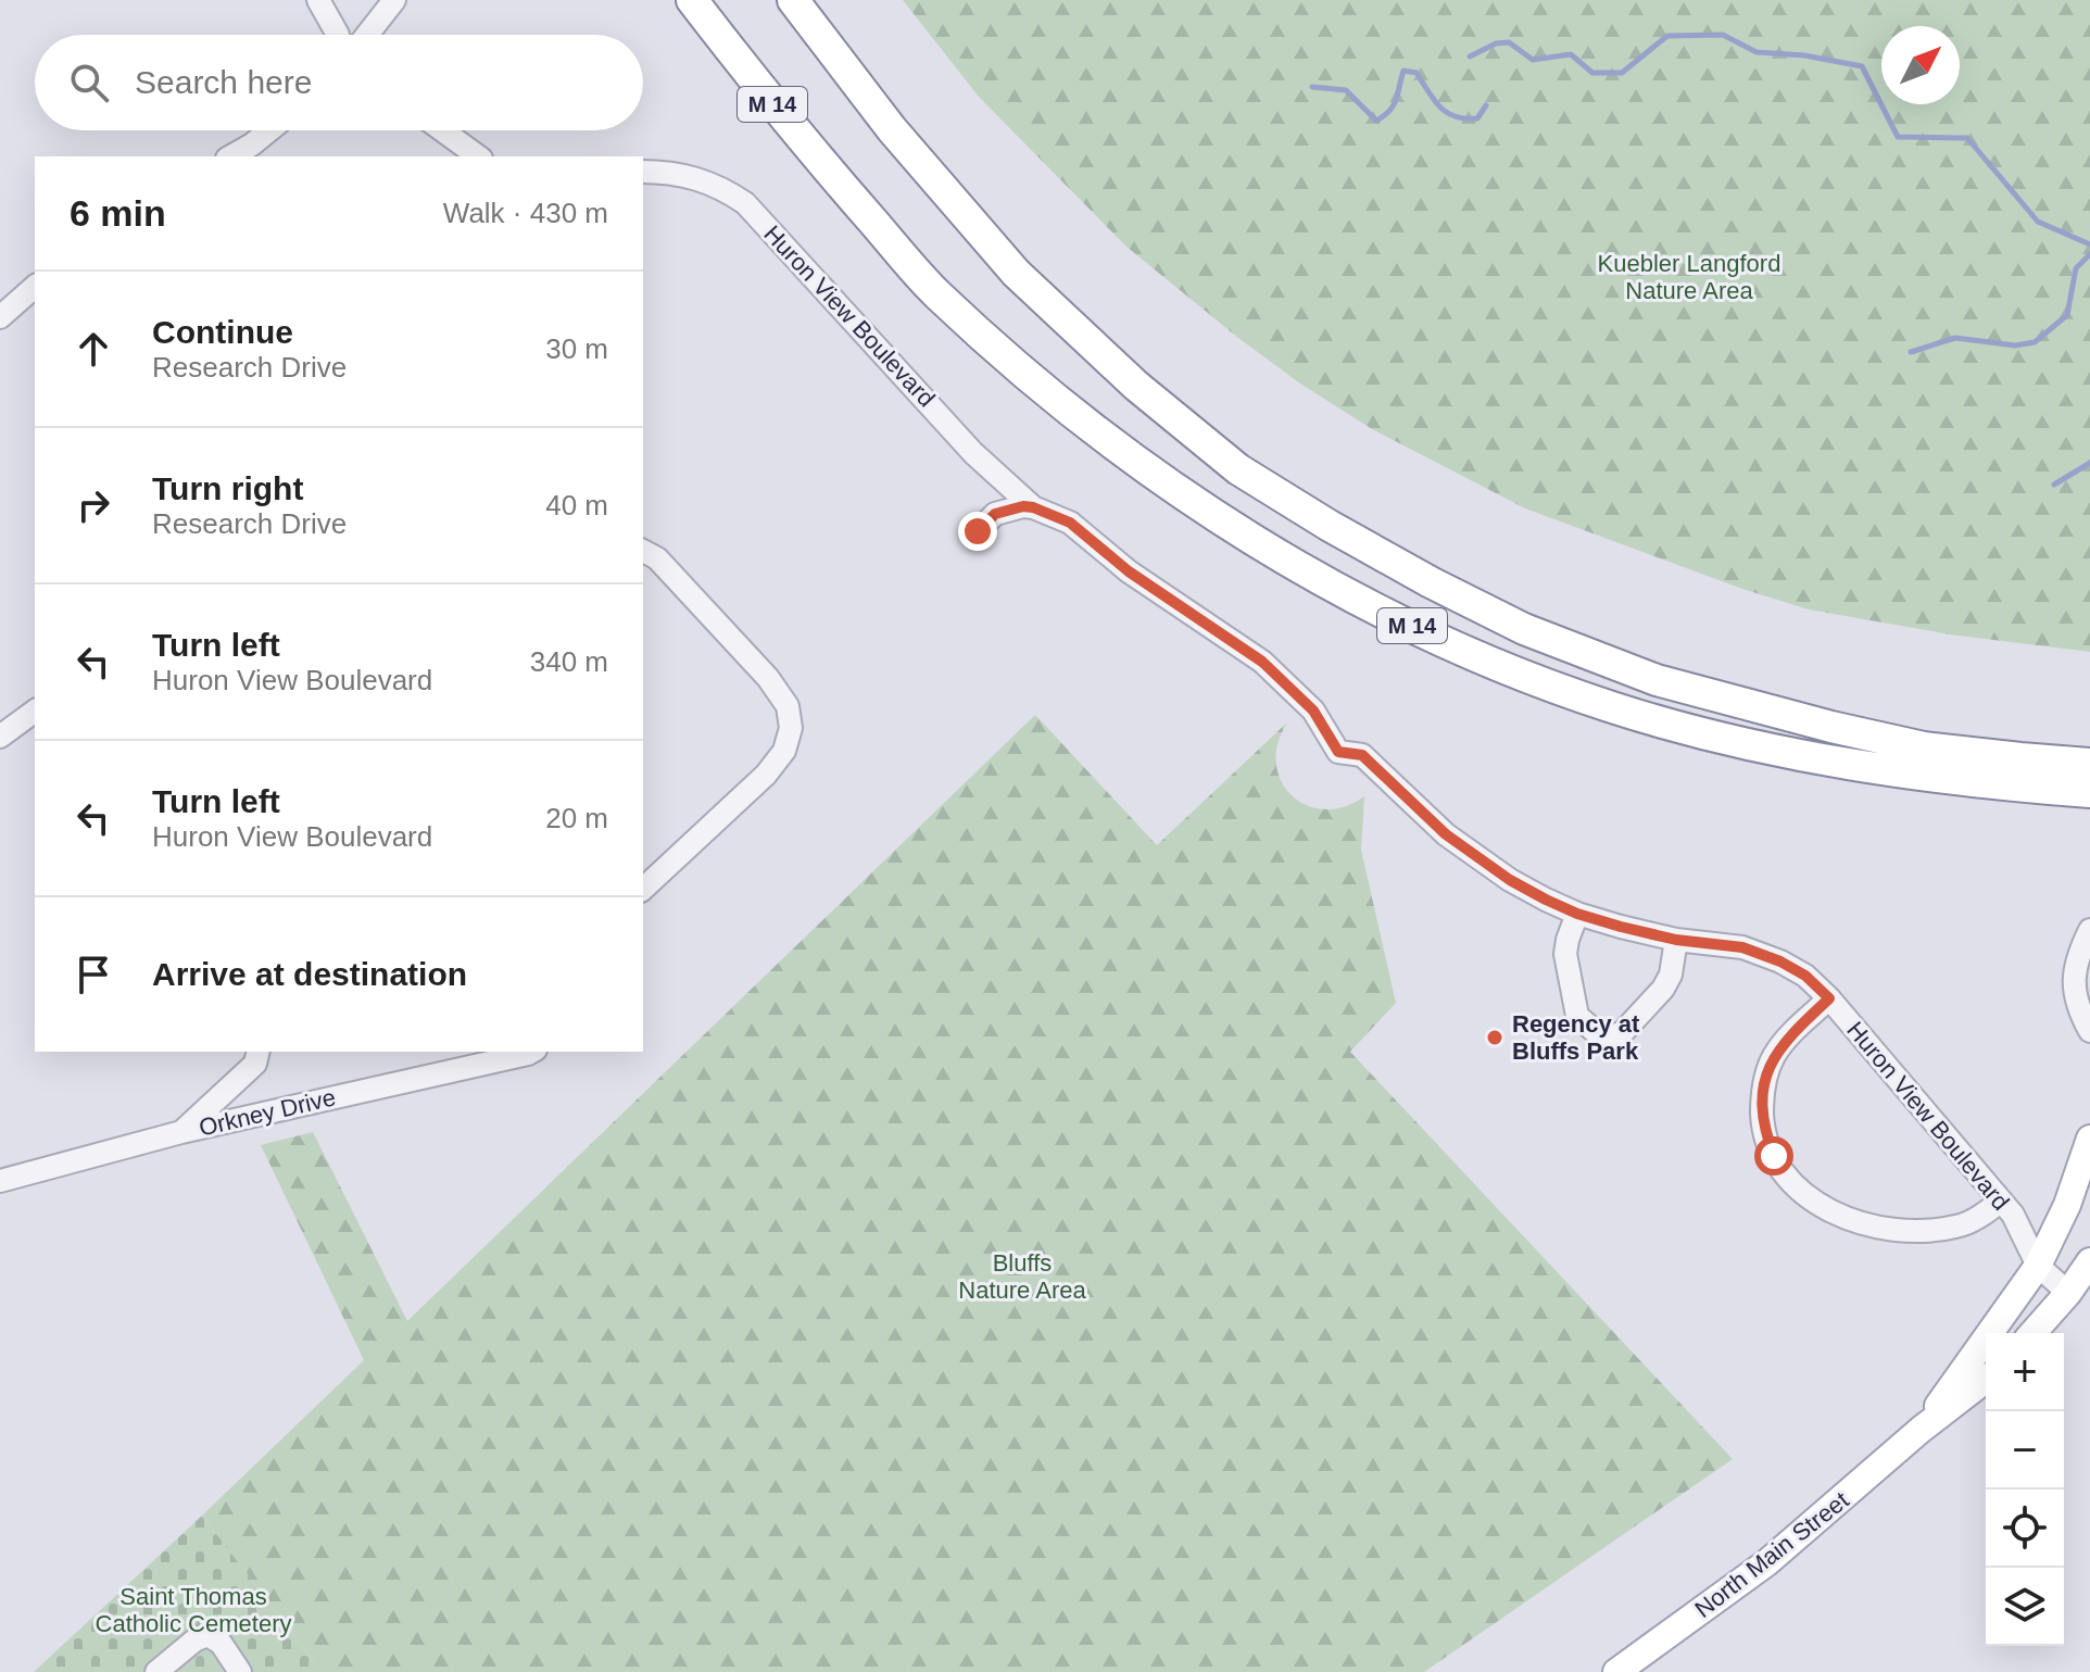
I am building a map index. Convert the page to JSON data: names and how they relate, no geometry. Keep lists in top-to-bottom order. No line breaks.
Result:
{"streets":{"highway":["M 14"],"main road":["North Main Street"],"street":["Huron View Boulevard","Orkney Drive"]},"crossings":[["Huron View Boulevard","North Main Street"]],"parks":["Kuebler Langford Nature Area","Bluffs Nature Area","Saint Thomas Catholic Cemetery"],"places":["Regency at Bluffs Park"],"north":"top right","page":{"search":"Search here","heading":["6 min","Walk · 430 m"],"list":[["Continue","Research Drive","30 m"],["Turn right","Research Drive","40 m"],["Turn left","Huron View Boulevard","340 m"],["Turn left","Huron View Boulevard","20 m"],"Arrive at destination"],"map_buttons":["+","−"]}}
